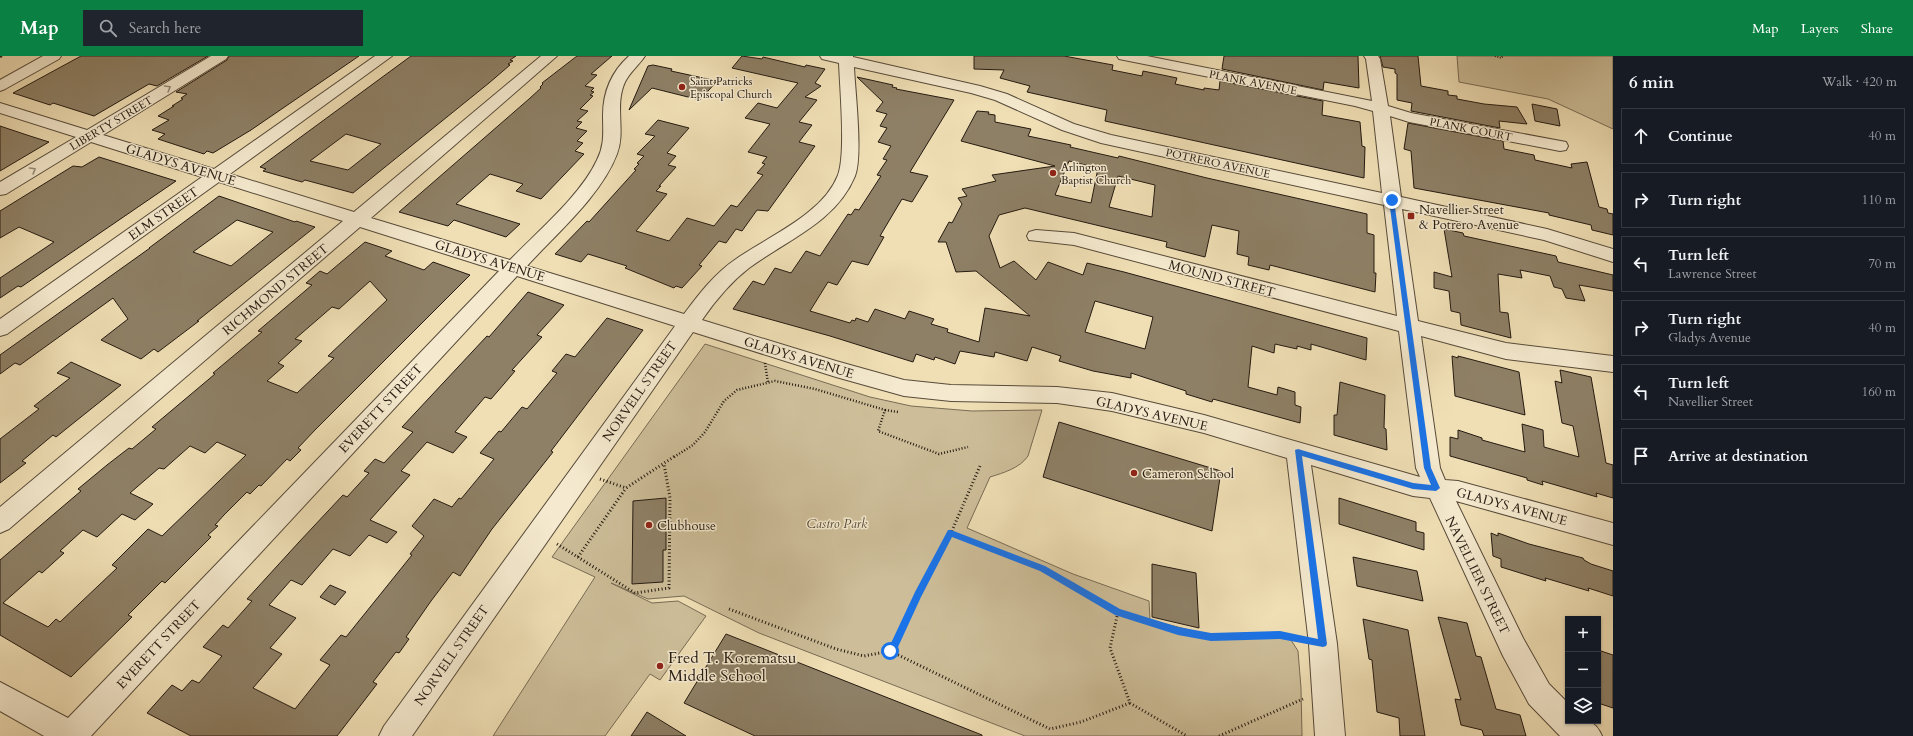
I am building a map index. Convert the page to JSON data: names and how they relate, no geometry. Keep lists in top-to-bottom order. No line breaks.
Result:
{"streets":{"street":["PLANK AVENUE","LIBERTY STREET","PLANK COURT","POTRERO AVENUE","GLADYS AVENUE","ELM STREET","MOUND STREET","RICHMOND STREET","NORVELL STREET","EVERETT STREET","NAVELLIER STREET"]},"crossings":[["PLANK AVENUE","PLANK COURT"],["PLANK AVENUE","NAVELLIER STREET"],["LIBERTY STREET","GLADYS AVENUE"],["PLANK COURT","NAVELLIER STREET"],["POTRERO AVENUE","NORVELL STREET"],["POTRERO AVENUE","NAVELLIER STREET"],["GLADYS AVENUE","ELM STREET"],["GLADYS AVENUE","RICHMOND STREET"],["GLADYS AVENUE","NORVELL STREET"],["GLADYS AVENUE","EVERETT STREET"],["GLADYS AVENUE","NAVELLIER STREET"],["MOUND STREET","NAVELLIER STREET"]],"one_way":["LIBERTY STREET"],"parks":["Castro Park"],"places":{"other":["Saint Patricks Episcopal Church","Arlington Baptist Church","Cameron School","Clubhouse","Fred T. Korematsu Middle School"],"transit":["Navellier Street & Potrero Avenue"]},"page":{"header":"Map","search":"Search here","nav":["Map","Layers","Share"],"heading":["6 min","Walk · 420 m"],"list":[["Continue","40 m"],["Turn right","110 m"],["Turn left","Lawrence Street","70 m"],["Turn right","Gladys Avenue","40 m"],["Turn left","Navellier Street","160 m"],"Arrive at destination"],"map_buttons":["+","−"]}}
